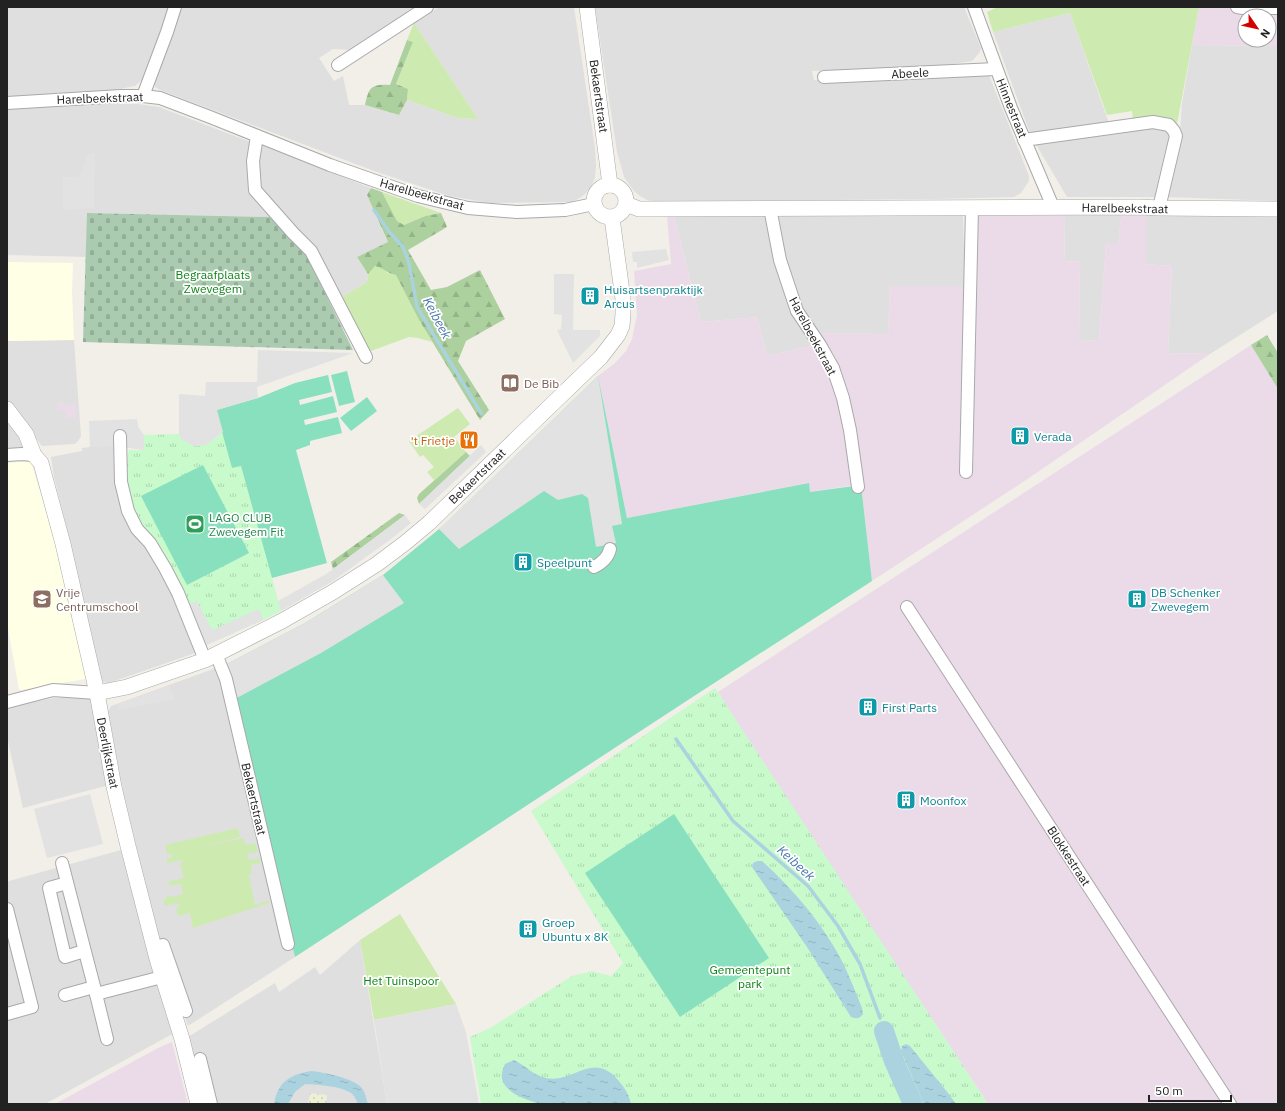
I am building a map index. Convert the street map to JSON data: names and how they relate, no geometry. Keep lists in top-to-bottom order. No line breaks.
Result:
{"streets":{"street":["Abeele","Bekaertstraat","Harelbeekstraat","Hinnestraat","Deerlijkstraat","Blokkestraat"]},"crossings":[["Abeele","Hinnestraat"],["Bekaertstraat","Harelbeekstraat"],["Bekaertstraat","Deerlijkstraat"],["Harelbeekstraat","Hinnestraat"]],"water":["Keibeek"],"parks":["Begraafplaats Zwevegem","Gemeentepunt park","Het Tuinspoor"],"places":{"building":["Huisartsenpraktijk Arcus","Verada","Speelpunt","DB Schenker Zwevegem","First Parts","Moonfox","Groep Ubuntu x 8K"],"library":["De Bib"],"restaurant":["'t Frietje"],"sports":["LAGO CLUB Zwevegem Fit"],"school or university":["Vrije Centrumschool"]},"scale_bar":"50 m","north":"bottom right"}
